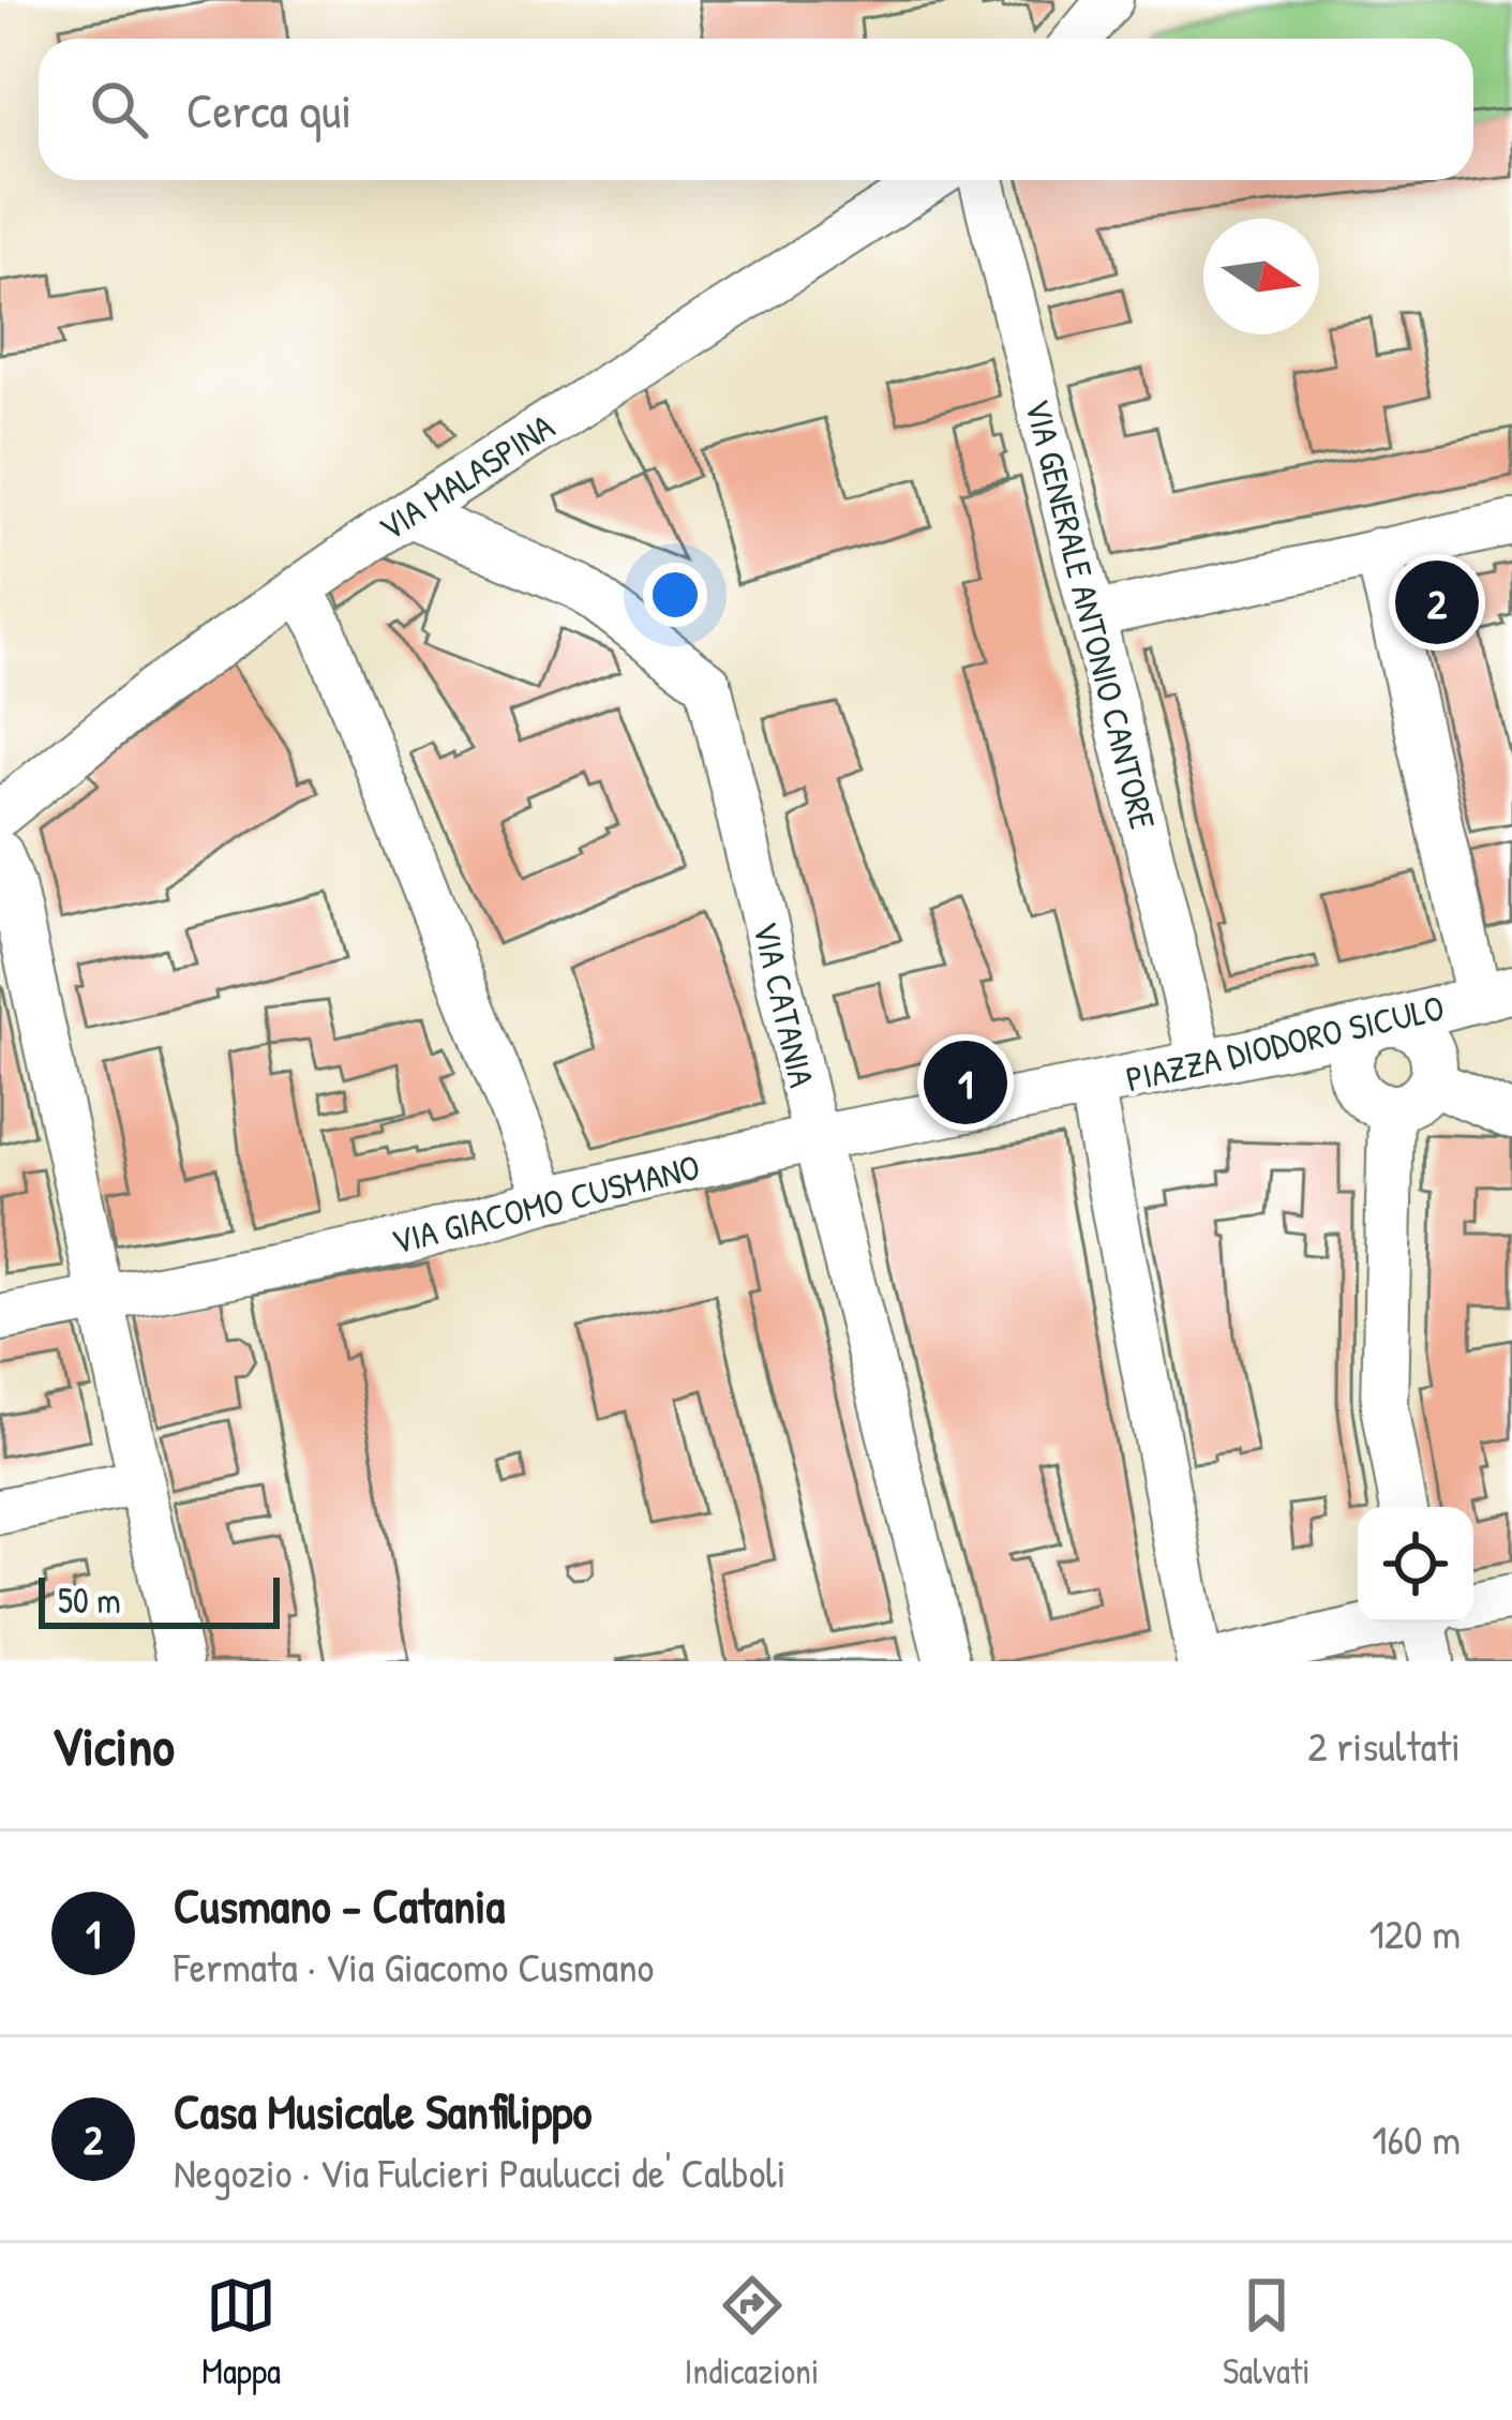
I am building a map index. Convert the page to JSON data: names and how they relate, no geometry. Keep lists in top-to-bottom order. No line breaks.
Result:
{"streets":{"street":["VIA MALASPINA","VIA GENERALE ANTONIO CANTORE","VIA CATANIA","PIAZZA DIODORO SICULO","VIA GIACOMO CUSMANO"]},"crossings":[["VIA MALASPINA","VIA CATANIA"],["VIA GENERALE ANTONIO CANTORE","PIAZZA DIODORO SICULO"],["VIA CATANIA","VIA GIACOMO CUSMANO"],["PIAZZA DIODORO SICULO","VIA GIACOMO CUSMANO"]],"scale_bar":"50 m","north":"right","page":{"search":"Cerca qui","pins":["2","1"],"scale":"50 m","heading":["Vicino","2 risultati"],"list":[{"mark":"1","name":"Cusmano - Catania","note":"Fermata · Via Giacomo Cusmano","value":"120 m"},{"mark":"2","name":"Casa Musicale Sanfilippo","note":"Negozio · Via Fulcieri Paulucci de' Calboli","value":"160 m"}],"nav":["Mappa","Indicazioni","Salvati"]}}
